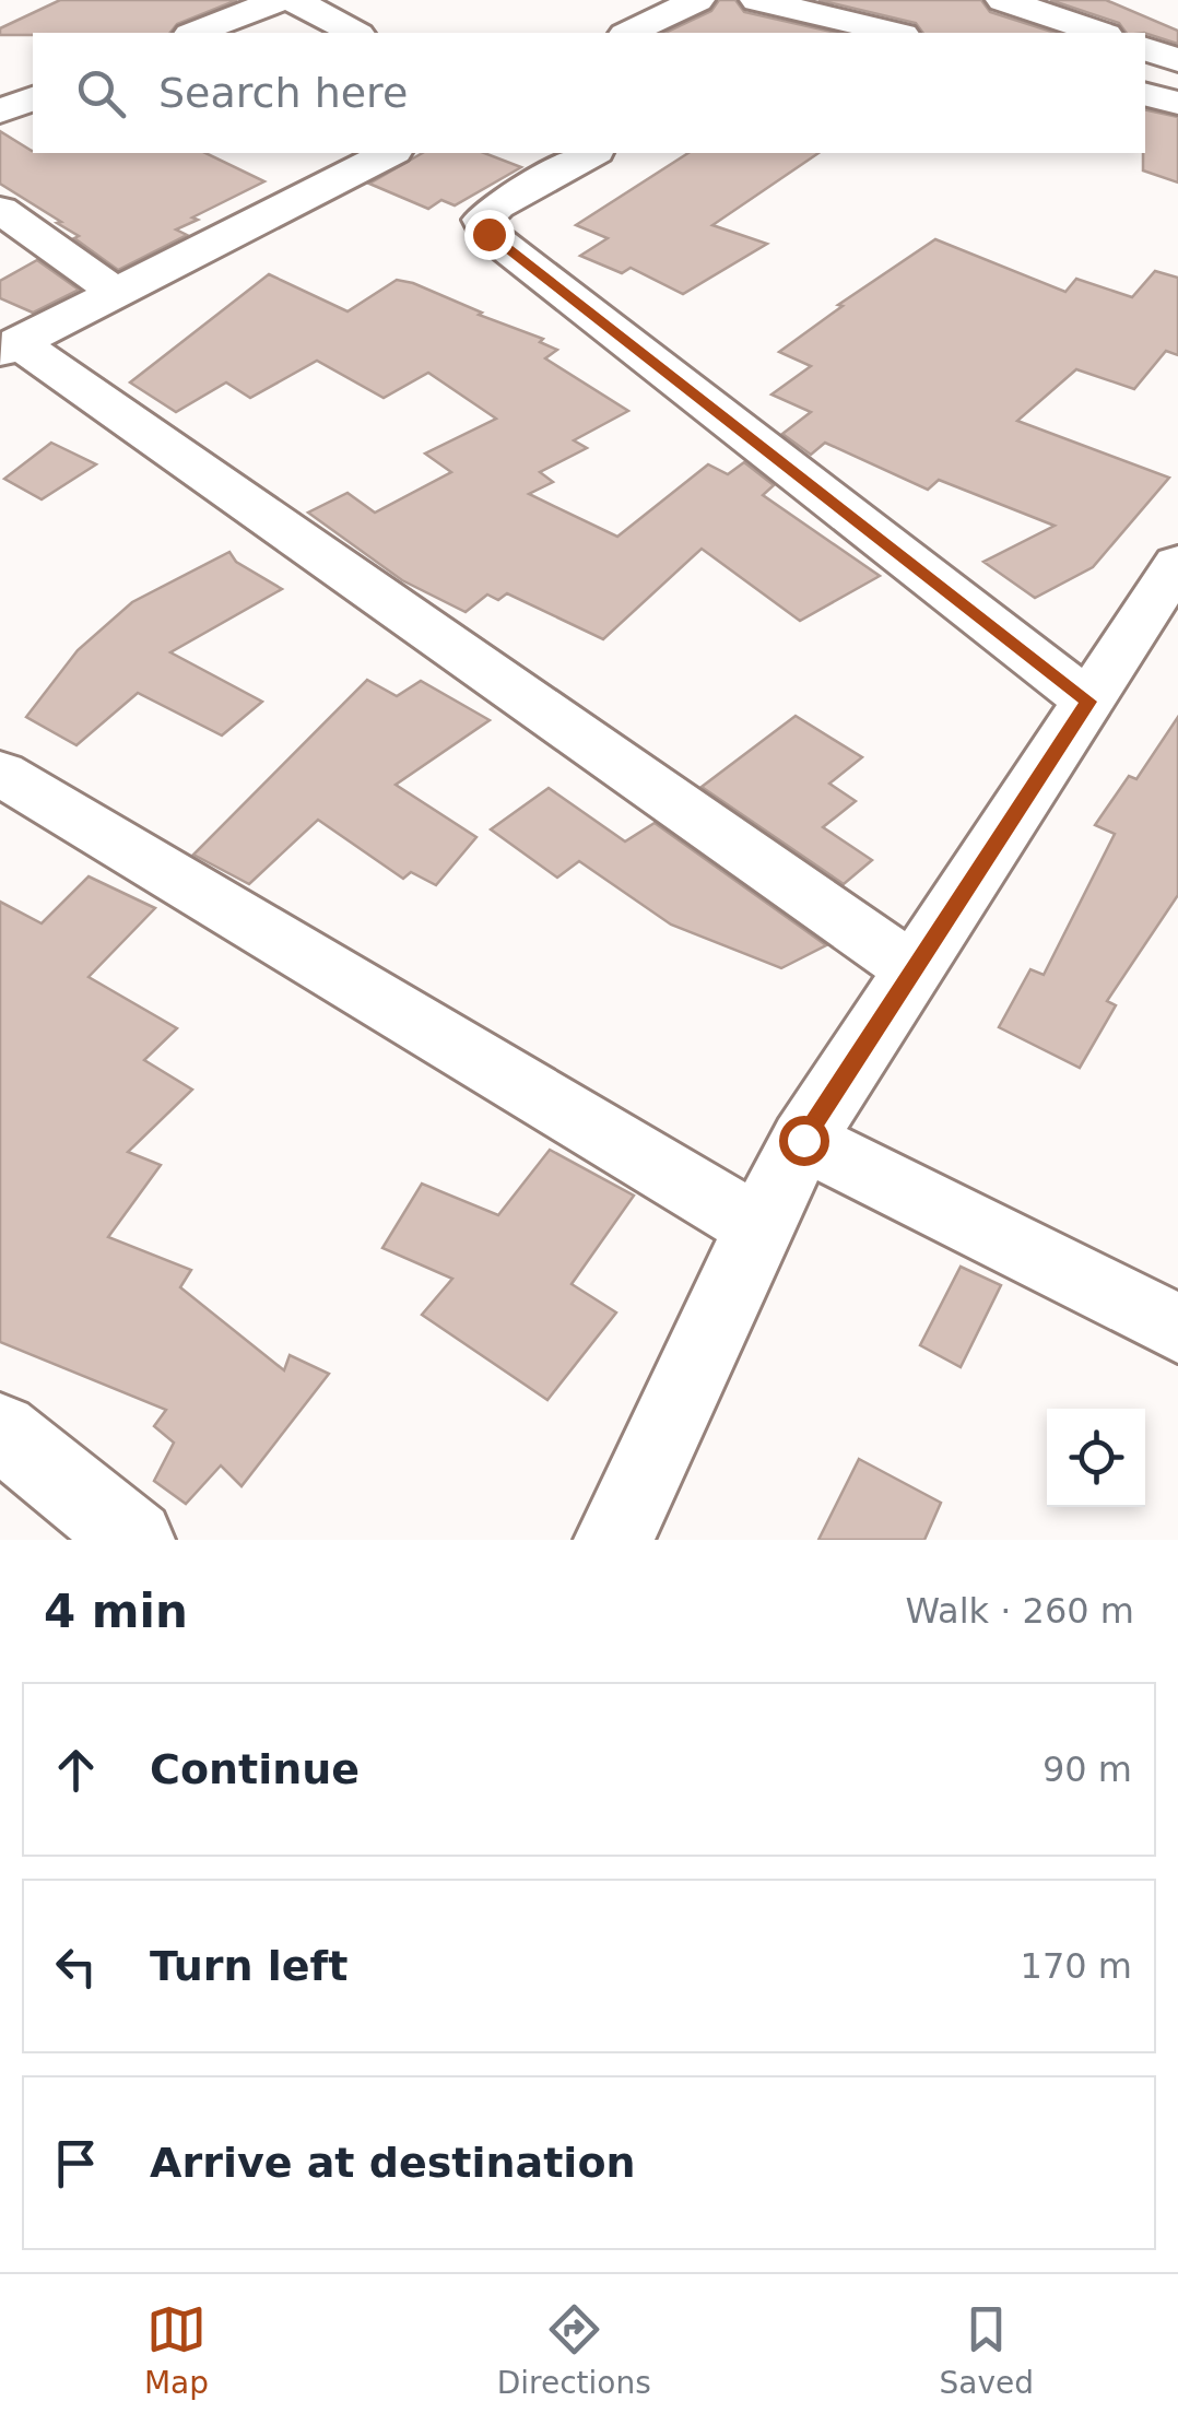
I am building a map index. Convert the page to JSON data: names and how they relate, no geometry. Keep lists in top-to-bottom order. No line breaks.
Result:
{"page":{"search":"Search here","heading":["4 min","Walk · 260 m"],"list":[["Continue","90 m"],["Turn left","170 m"],"Arrive at destination"],"nav":["Map","Directions","Saved"]}}
